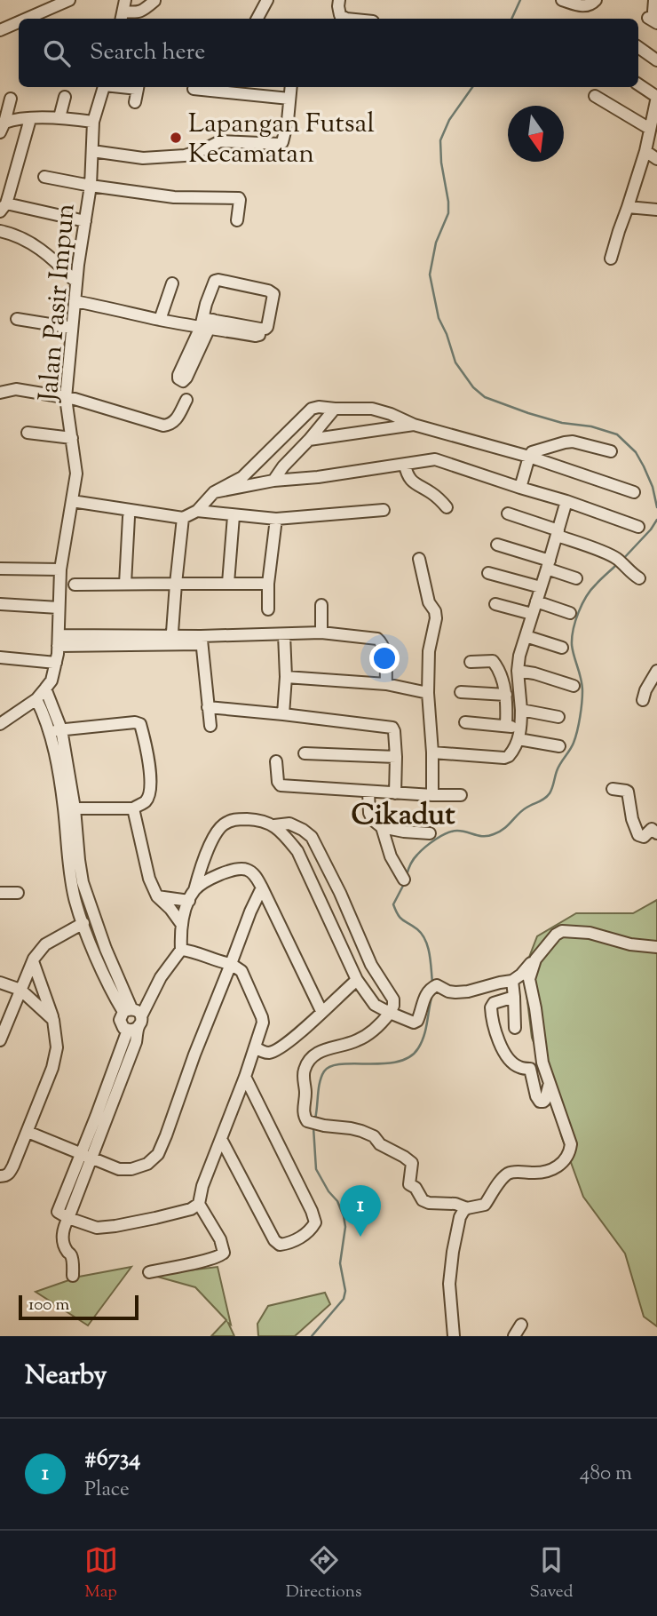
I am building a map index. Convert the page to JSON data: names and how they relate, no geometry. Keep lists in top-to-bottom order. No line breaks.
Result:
{"streets":{"street":["Jalan Pasir Impun"]},"districts":["Cikadut"],"places":["Lapangan Futsal Kecamatan"],"scale_bar":"100 m","north":"bottom","page":{"search":"Search here","pins":"1","scale":"100 m","heading":"Nearby","list":[{"mark":"1","name":"#6734","note":"Place","value":"480 m"}],"nav":["Map","Directions","Saved"]}}
